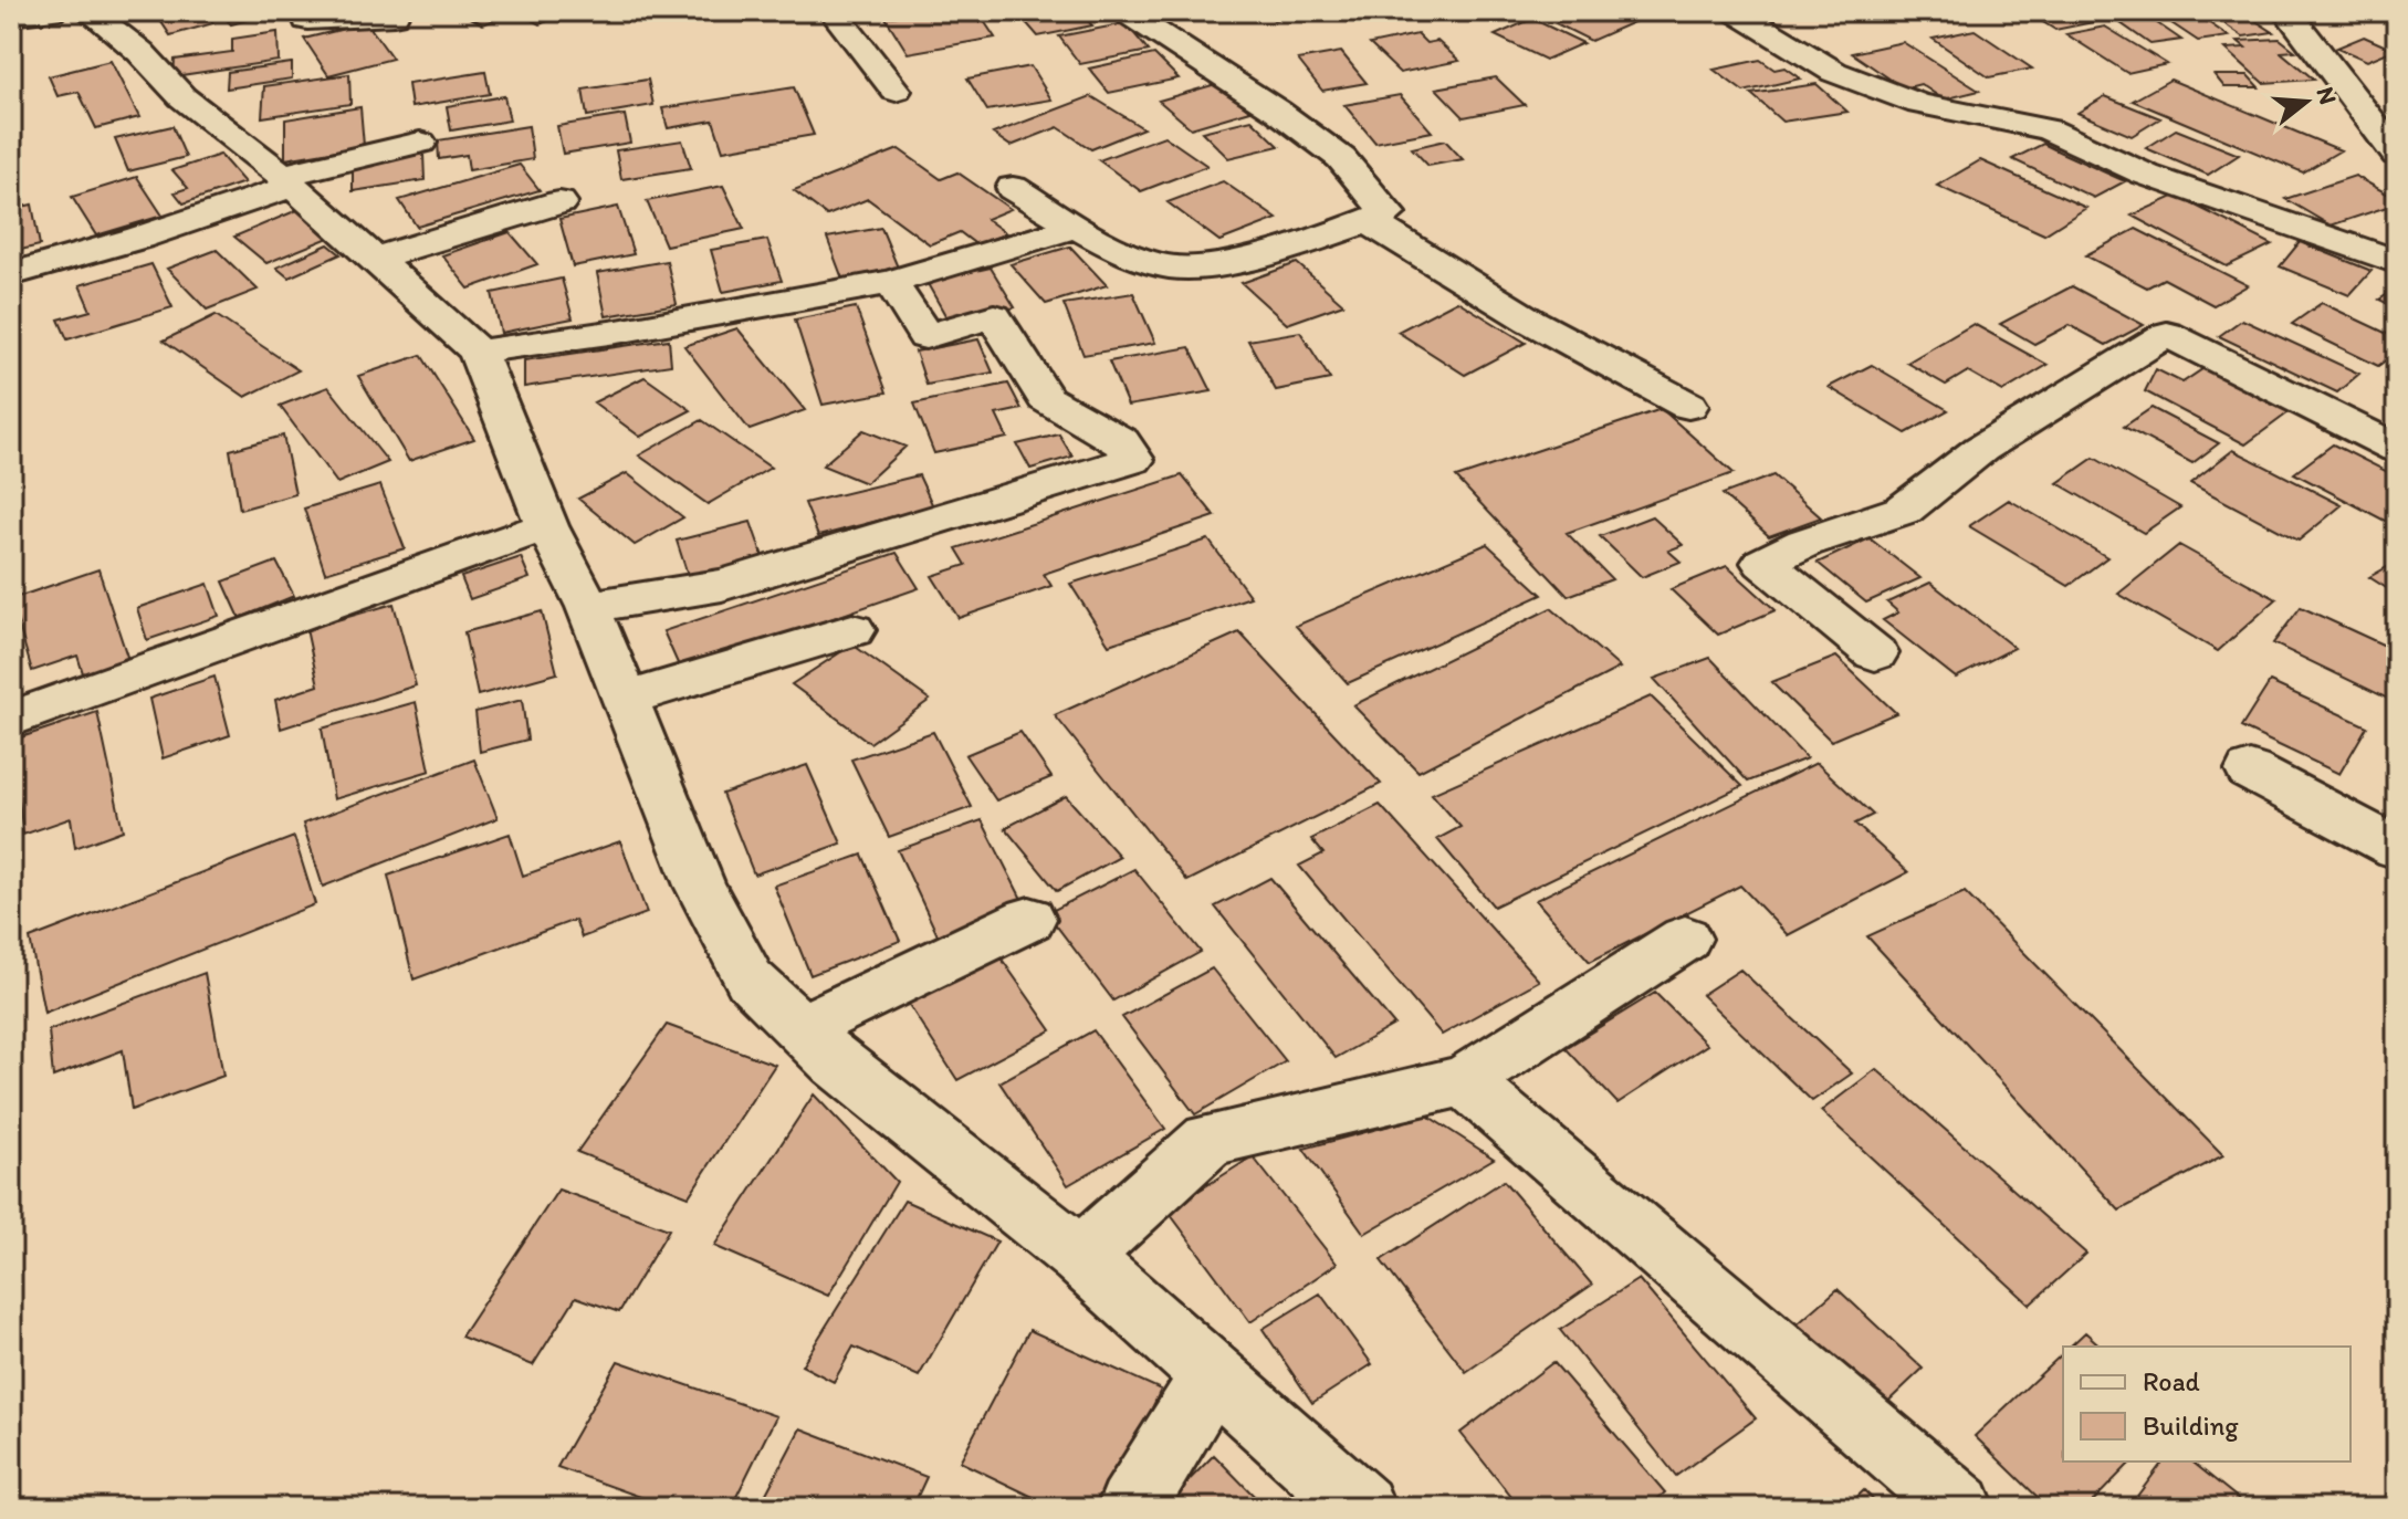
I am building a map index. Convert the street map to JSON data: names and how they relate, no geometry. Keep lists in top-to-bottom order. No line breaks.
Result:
{"legend":["Road","Building"],"north":"right"}
